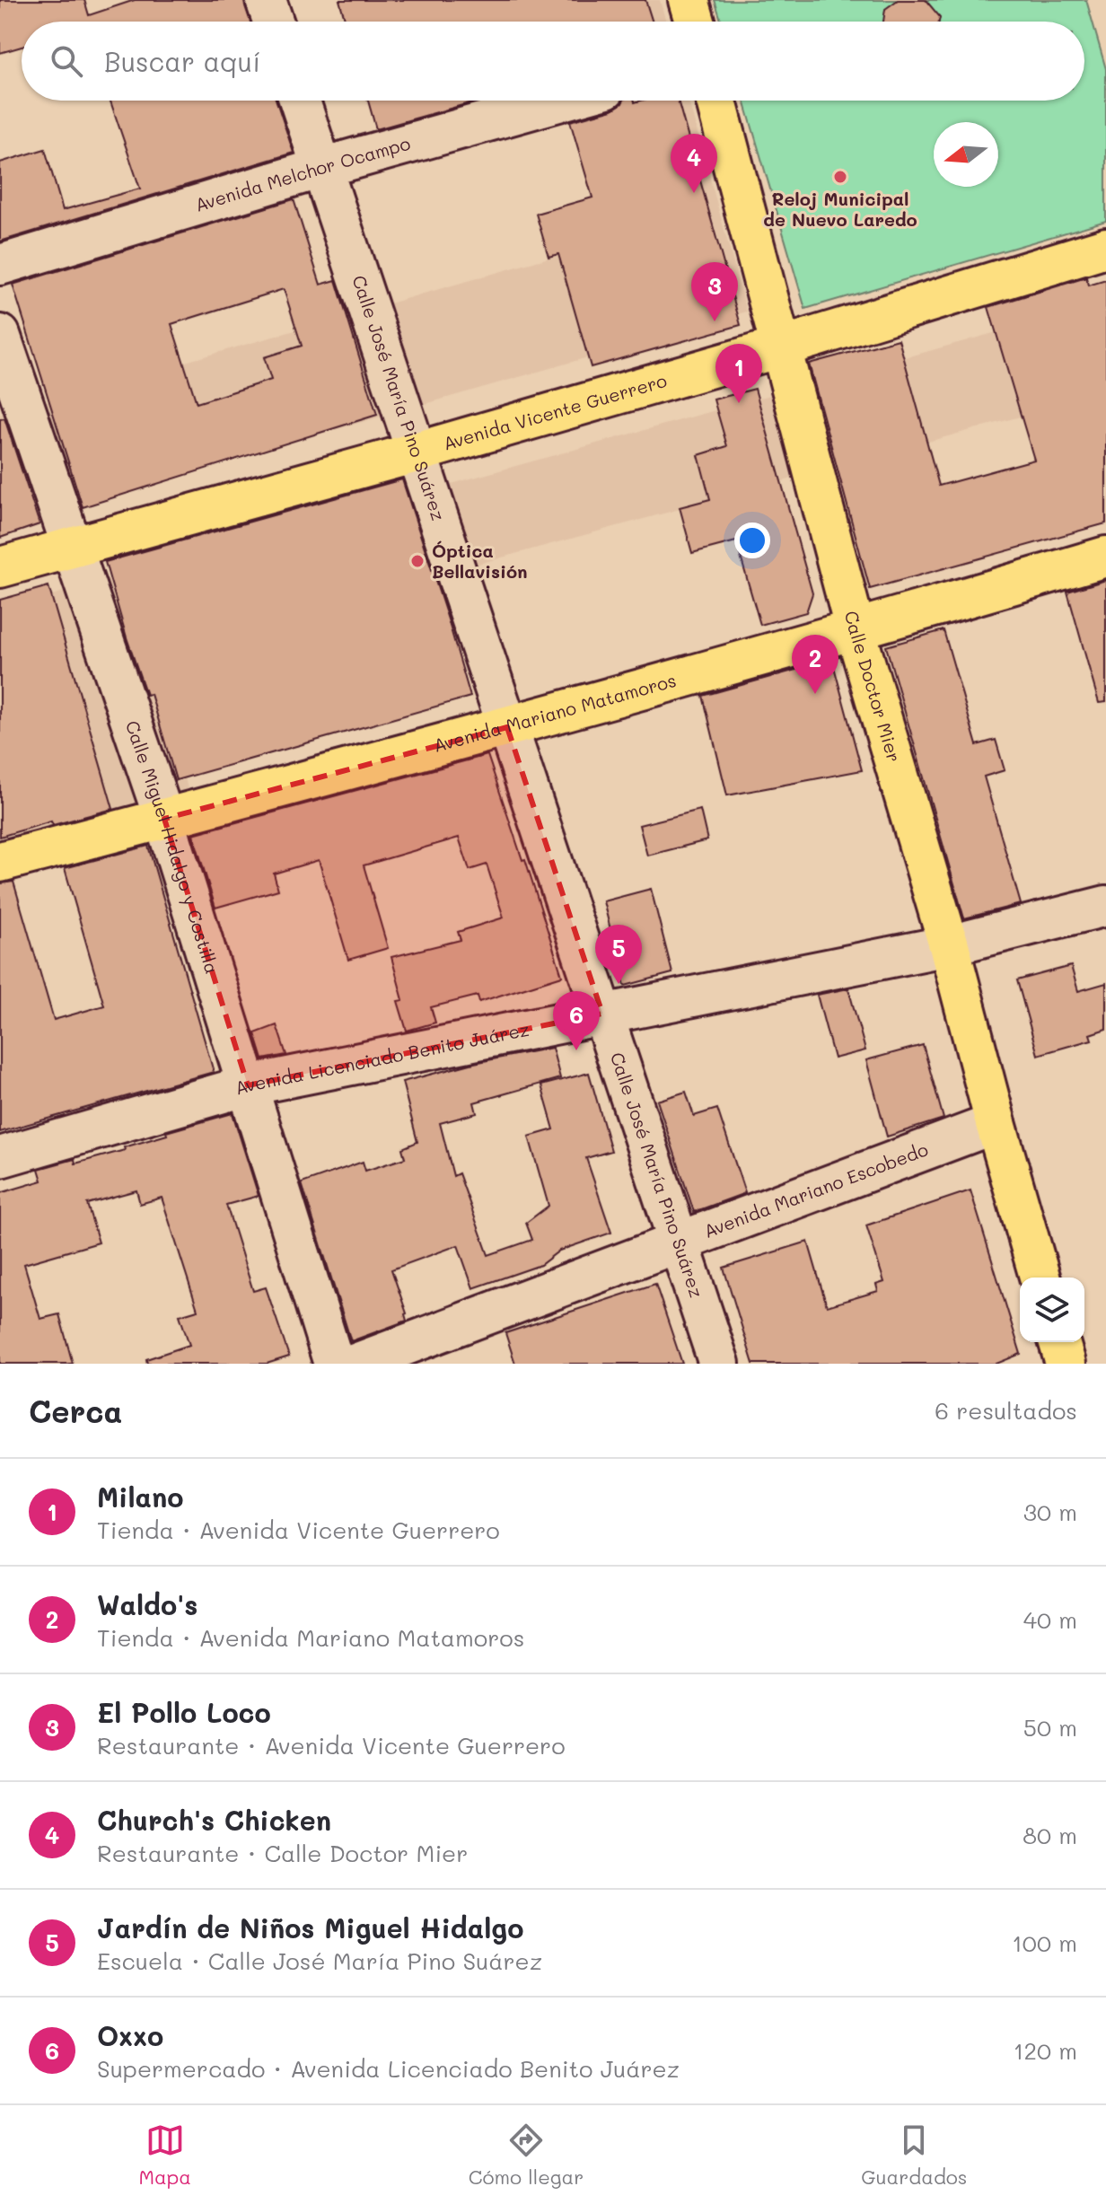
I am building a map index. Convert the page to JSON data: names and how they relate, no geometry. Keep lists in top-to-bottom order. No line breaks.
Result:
{"streets":{"main road":["Avenida Vicente Guerrero","Calle Doctor Mier","Avenida Mariano Matamoros"],"street":["Avenida Melchor Ocampo","Calle José María Pino Suárez","Calle Miguel Hidalgo y Costilla","Avenida Licenciado Benito Juárez","Avenida Mariano Escobedo"]},"crossings":[["Avenida Melchor Ocampo","Calle José María Pino Suárez"],["Calle José María Pino Suárez","Avenida Vicente Guerrero"],["Calle José María Pino Suárez","Avenida Mariano Matamoros"],["Calle José María Pino Suárez","Avenida Licenciado Benito Juárez"],["Calle José María Pino Suárez","Avenida Mariano Escobedo"],["Avenida Vicente Guerrero","Calle Doctor Mier"],["Avenida Vicente Guerrero","Calle Miguel Hidalgo y Costilla"],["Calle Doctor Mier","Avenida Mariano Matamoros"],["Calle Doctor Mier","Avenida Licenciado Benito Juárez"],["Calle Doctor Mier","Avenida Mariano Escobedo"],["Avenida Mariano Matamoros","Calle Miguel Hidalgo y Costilla"],["Calle Miguel Hidalgo y Costilla","Avenida Licenciado Benito Juárez"]],"places":["Reloj Municipal de Nuevo Laredo","Óptica Bellavisión"],"north":"left","page":{"search":"Buscar aquí","pins":["4","3","1","2","5","6"],"heading":["Cerca","6 resultados"],"list":[{"mark":"1","name":"Milano","note":"Tienda · Avenida Vicente Guerrero","value":"30 m"},{"mark":"2","name":"Waldo's","note":"Tienda · Avenida Mariano Matamoros","value":"40 m"},{"mark":"3","name":"El Pollo Loco","note":"Restaurante · Avenida Vicente Guerrero","value":"50 m"},{"mark":"4","name":"Church's Chicken","note":"Restaurante · Calle Doctor Mier","value":"80 m"},{"mark":"5","name":"Jardín de Niños Miguel Hidalgo","note":"Escuela · Calle José María Pino Suárez","value":"100 m"},{"mark":"6","name":"Oxxo","note":"Supermercado · Avenida Licenciado Benito Juárez","value":"120 m"}],"nav":["Mapa","Cómo llegar","Guardados"]}}
